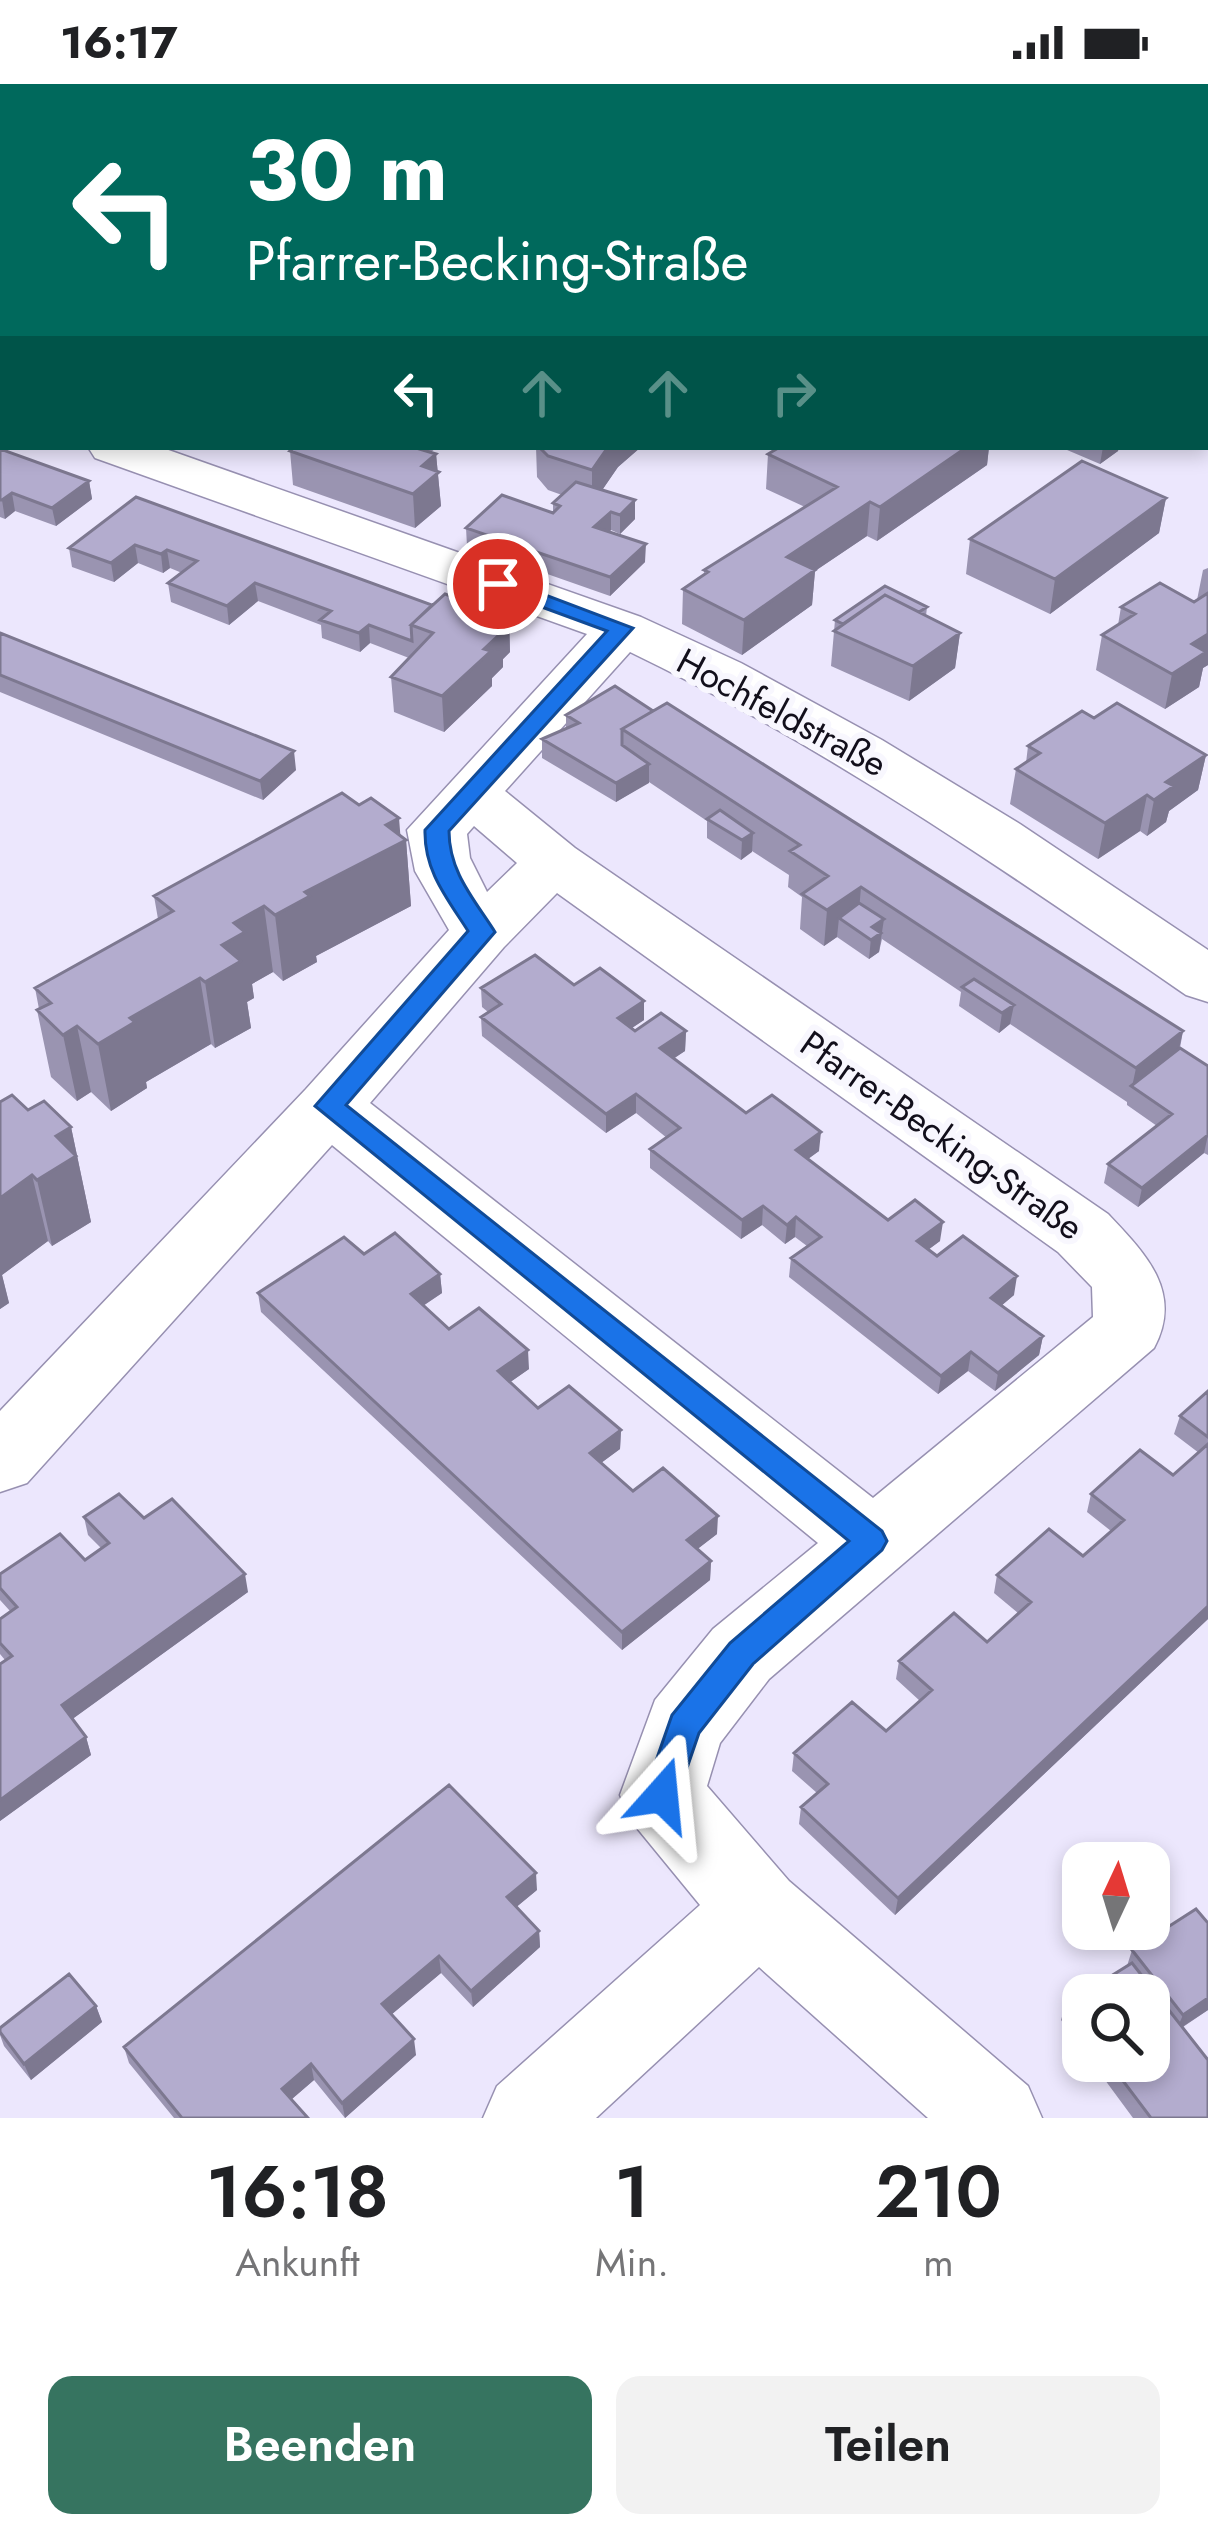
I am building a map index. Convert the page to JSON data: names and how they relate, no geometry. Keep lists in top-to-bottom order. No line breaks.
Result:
{"streets":{"street":["Hochfeldstraße","Pfarrer-Becking-Straße"]},"north":"top","page":{"status":"16:17","turn":["30 m","Pfarrer-Becking-Straße"],"eta":["16:18","Ankunft","1","Min.","210","m"],"buttons":["Beenden","Teilen"]}}
